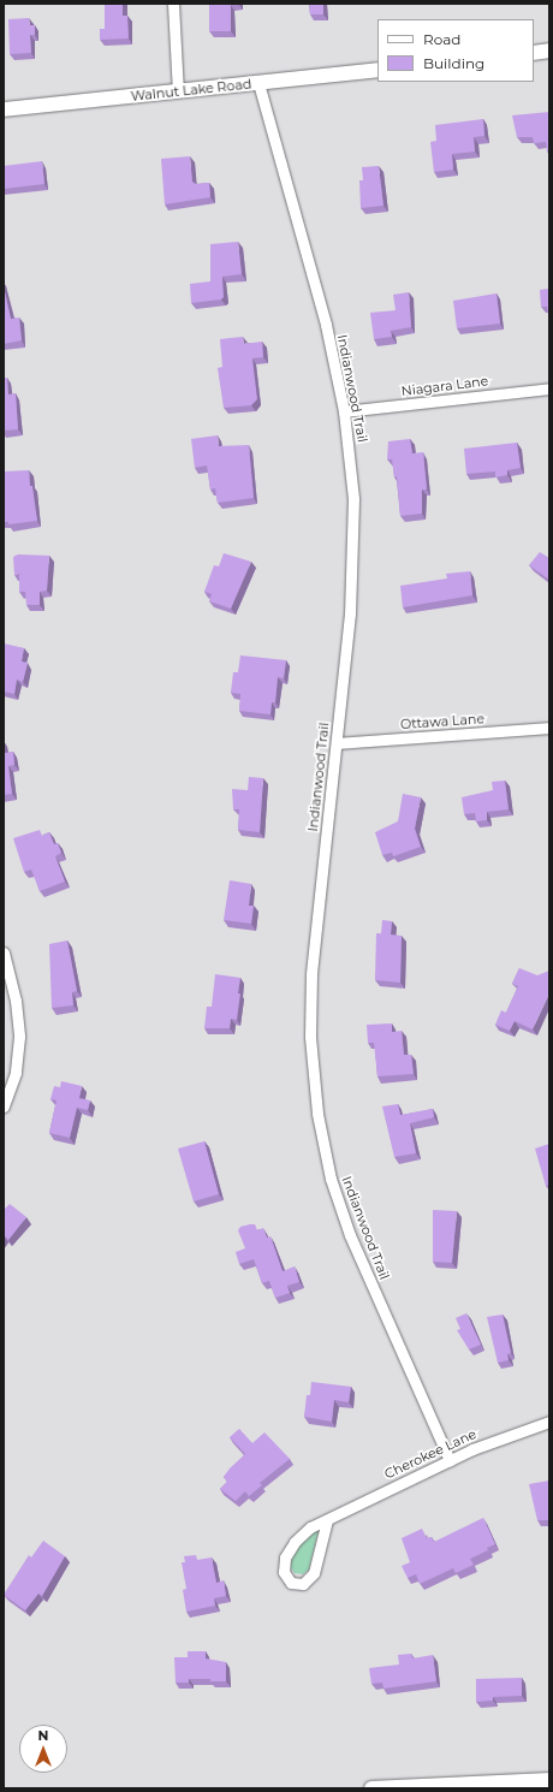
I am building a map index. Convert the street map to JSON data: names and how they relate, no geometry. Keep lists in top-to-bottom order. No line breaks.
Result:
{"streets":{"street":["Walnut Lake Road","Niagara Lane","Indianwood Trail","Ottawa Lane","Cherokee Lane"]},"crossings":[["Walnut Lake Road","Indianwood Trail"],["Niagara Lane","Indianwood Trail"],["Indianwood Trail","Ottawa Lane"],["Indianwood Trail","Cherokee Lane"]],"legend":["Road","Building"],"north":"top"}
